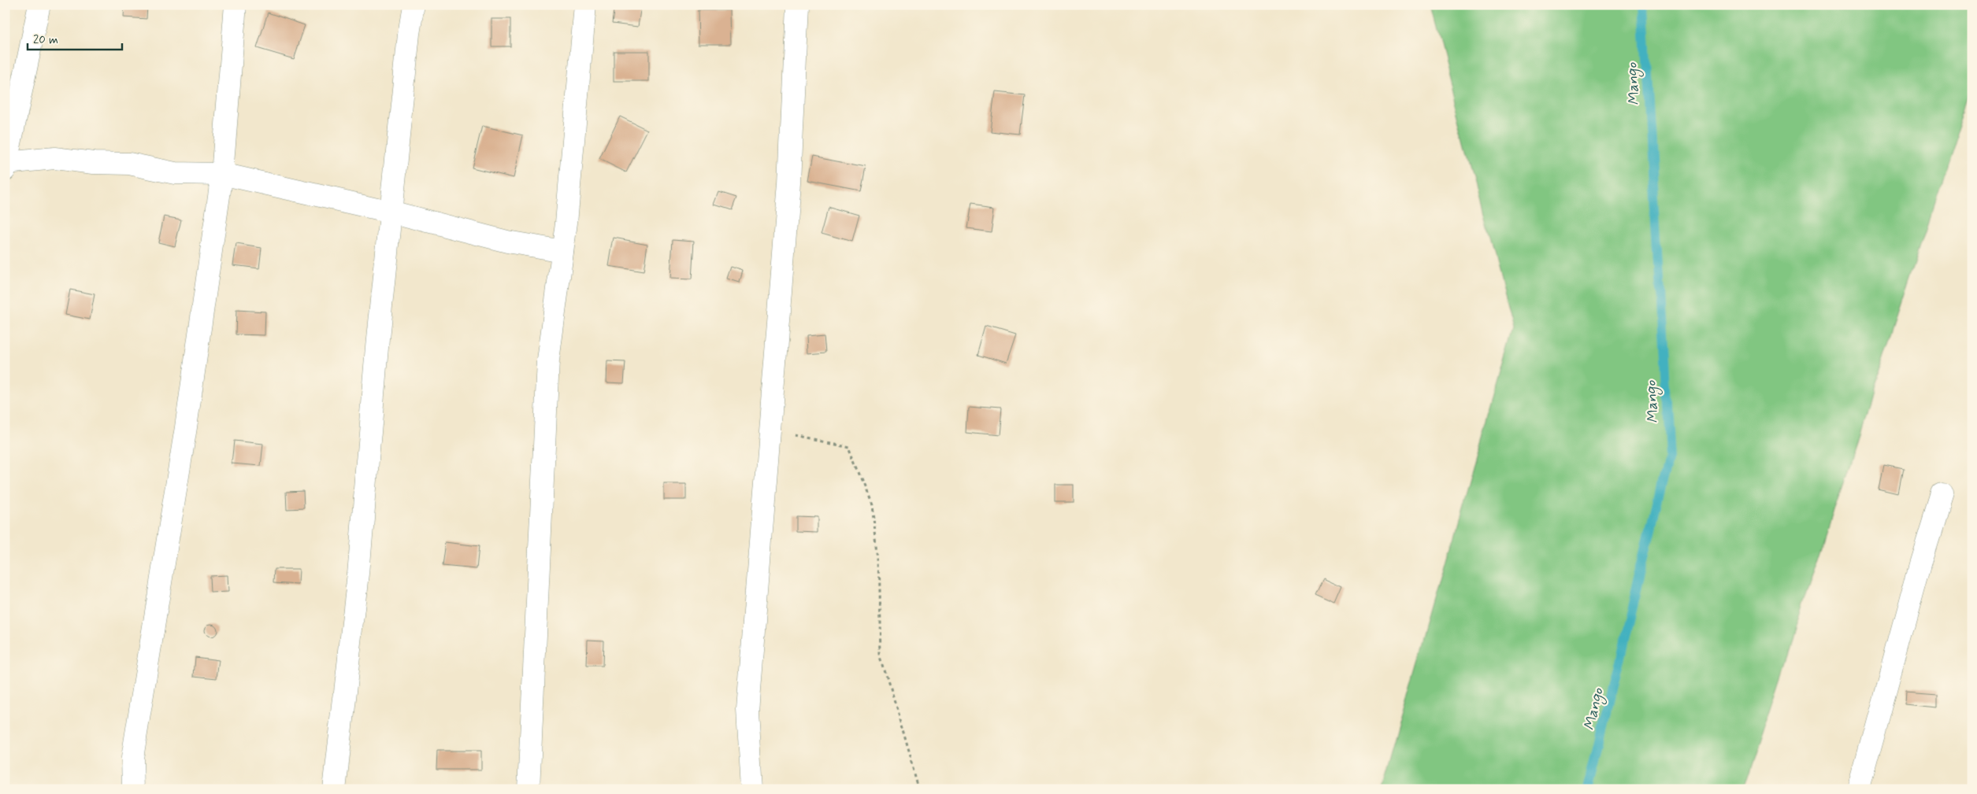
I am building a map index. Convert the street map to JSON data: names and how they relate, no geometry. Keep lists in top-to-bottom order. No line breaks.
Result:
{"water":["Mango"],"scale_bar":"20 m"}
